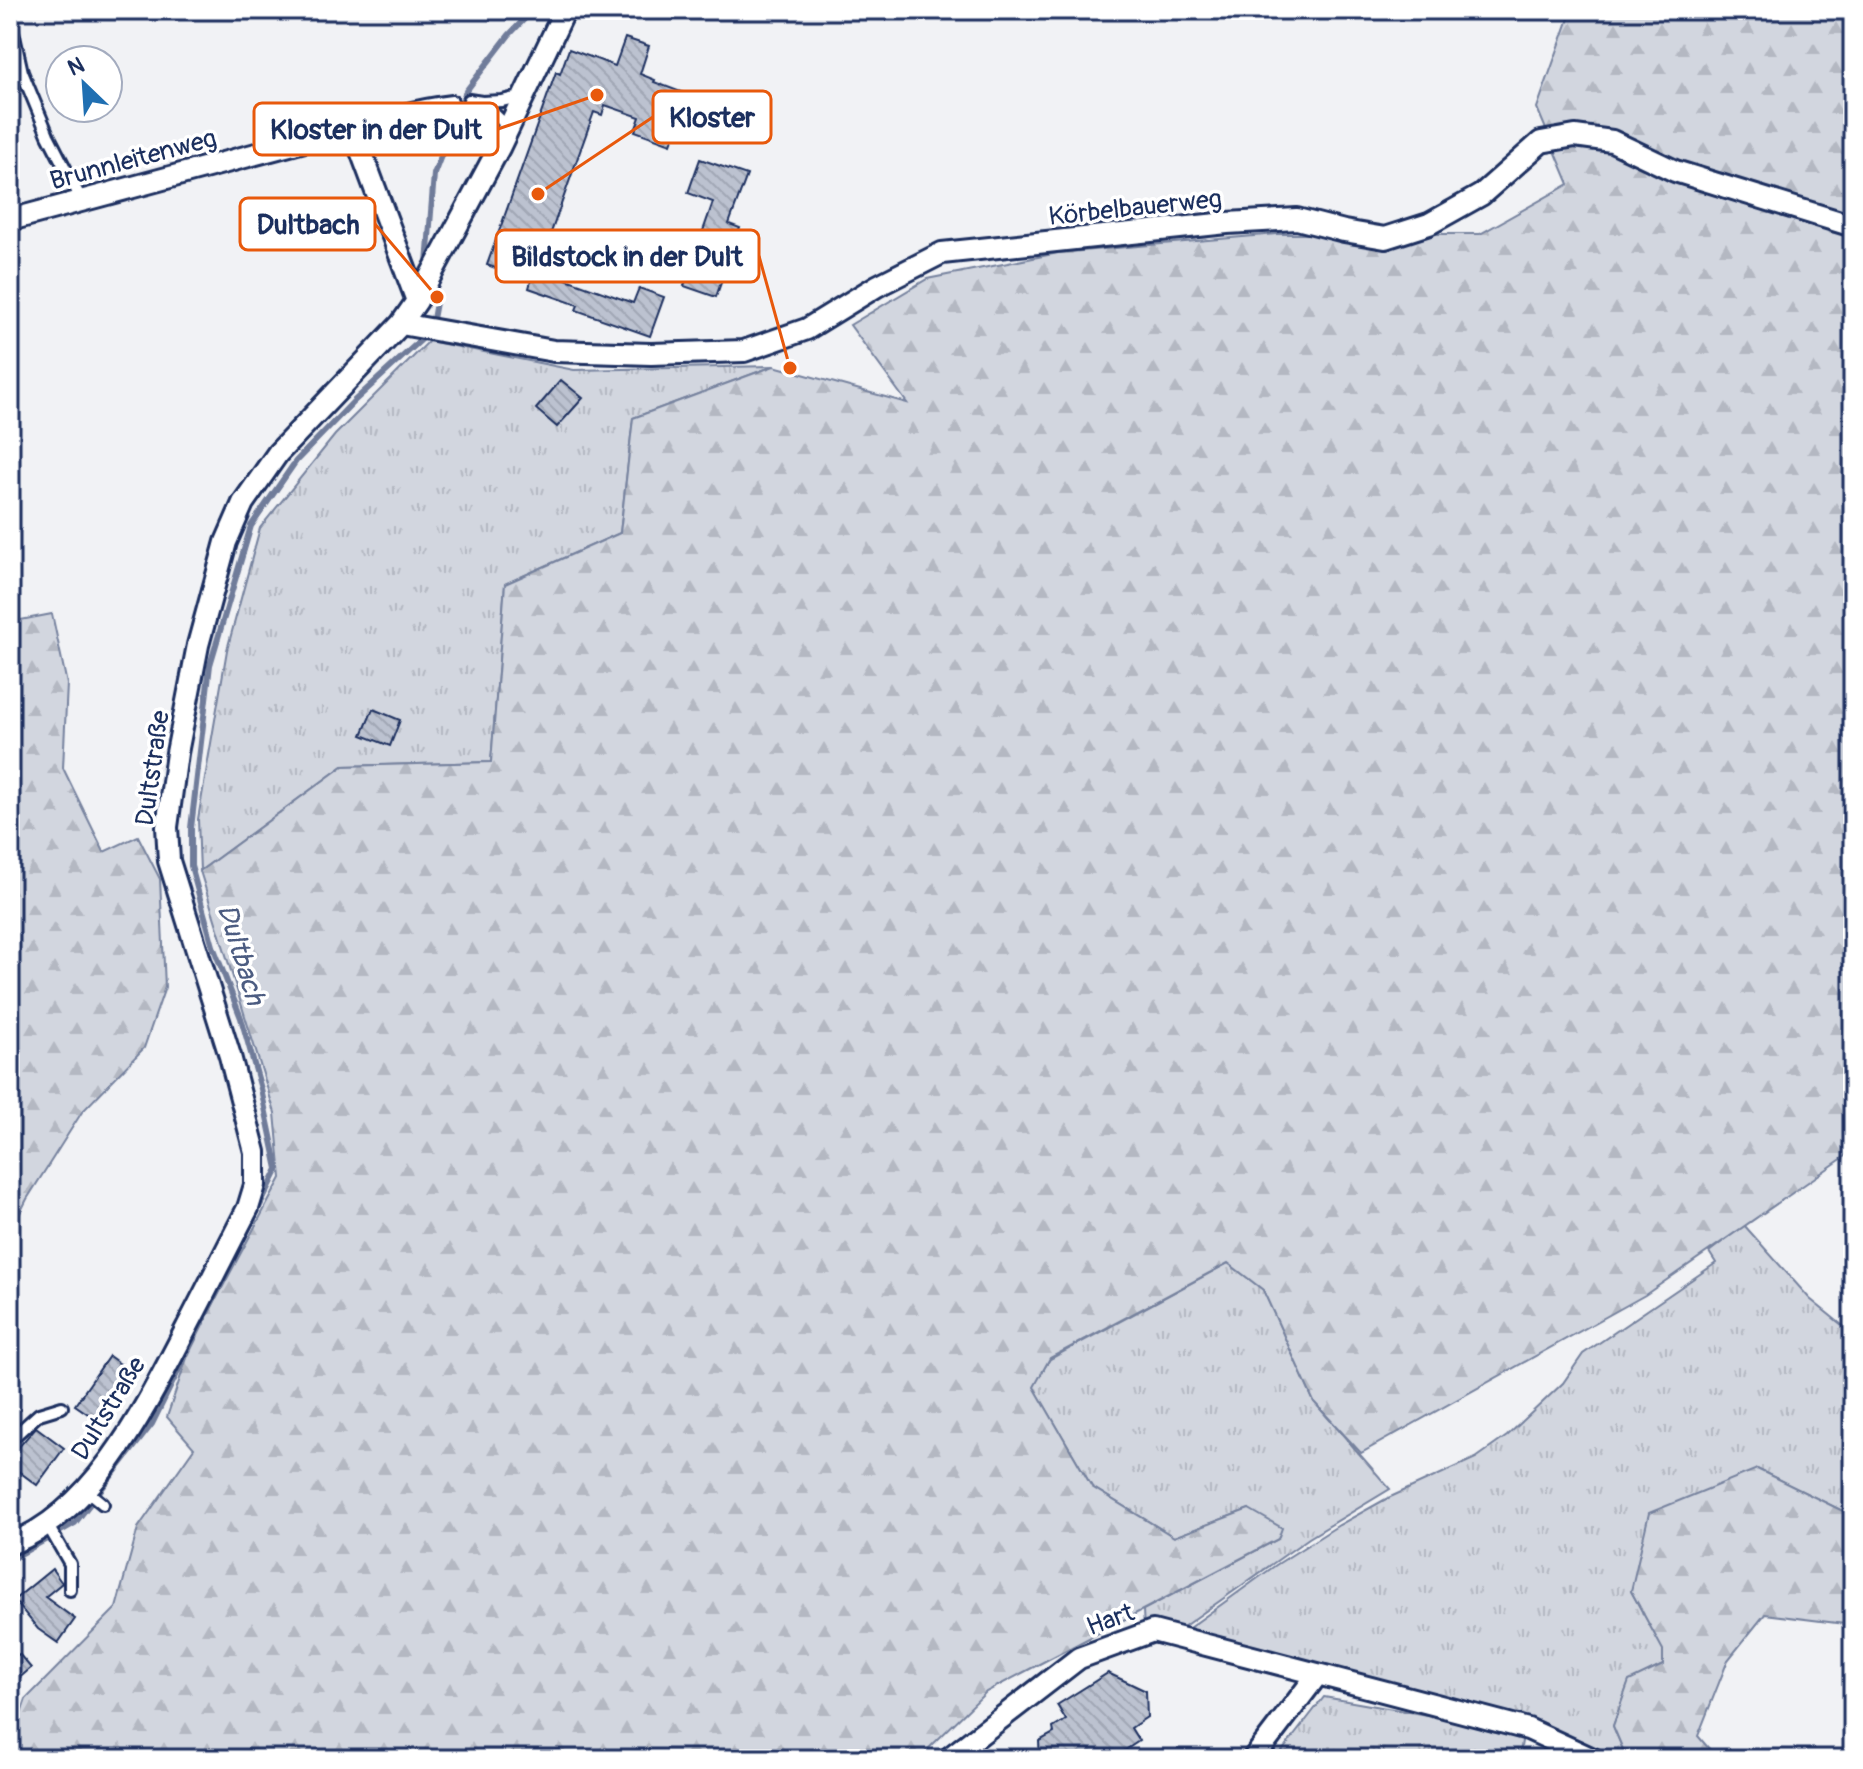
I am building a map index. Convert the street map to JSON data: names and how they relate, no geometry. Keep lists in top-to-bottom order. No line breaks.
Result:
{"streets":{"street":["Brunnleitenweg","Körbelbauerweg","Dultstraße","Hart"]},"crossings":[["Körbelbauerweg","Dultstraße"]],"water":["Dultbach"],"places":["Kloster in der Dult","Kloster","Dultbach","Bildstock in der Dult"],"north":"top left"}
